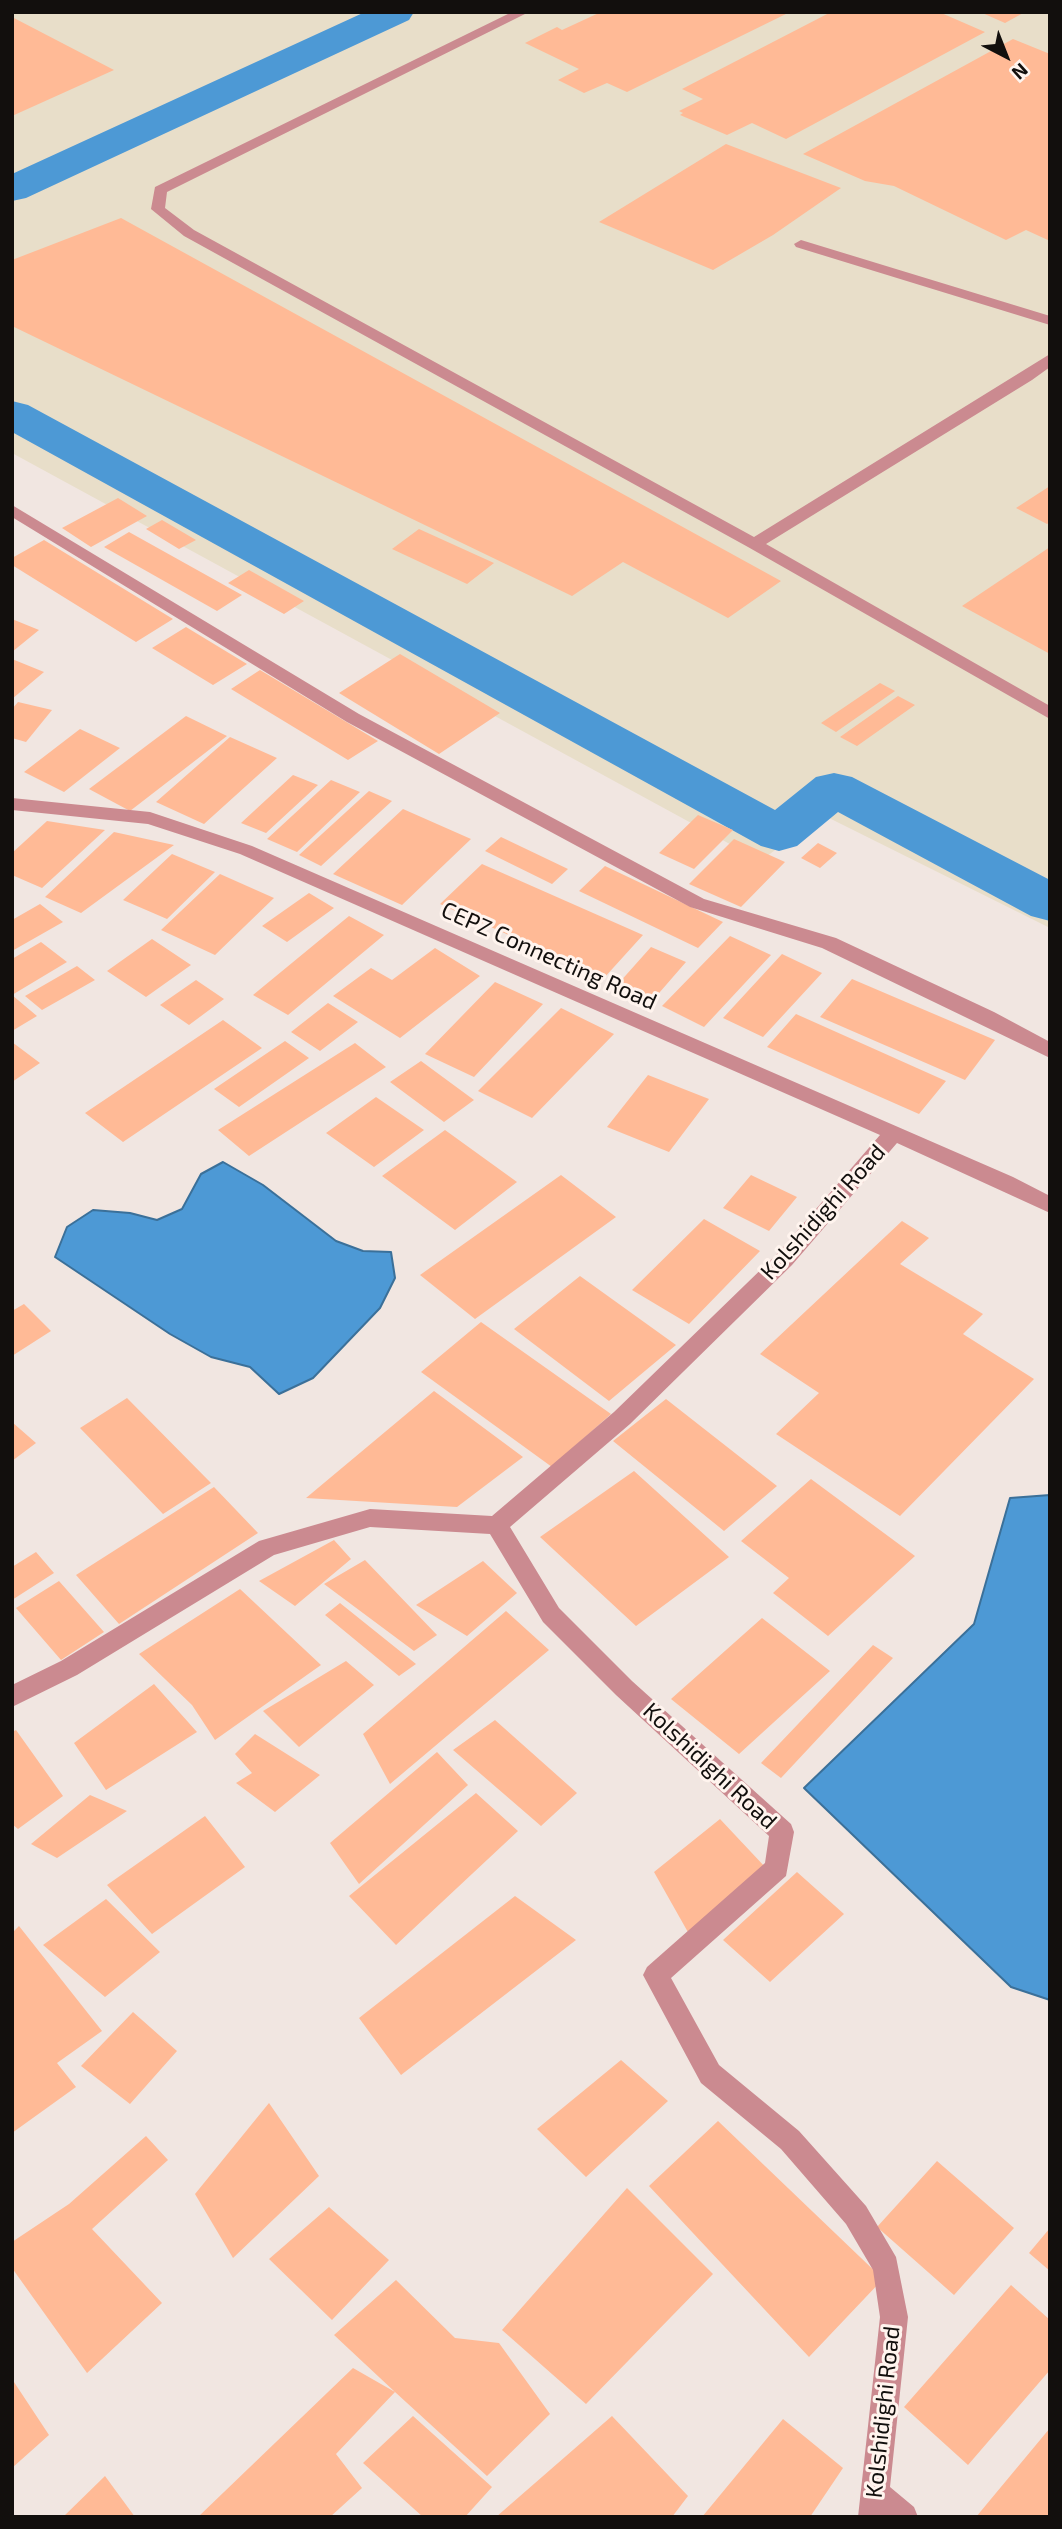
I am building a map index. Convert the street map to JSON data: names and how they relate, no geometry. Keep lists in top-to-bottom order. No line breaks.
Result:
{"streets":{"street":["CEPZ Connecting Road","Kolshidighi Road"]},"crossings":[["CEPZ Connecting Road","Kolshidighi Road"]],"north":"bottom right"}
